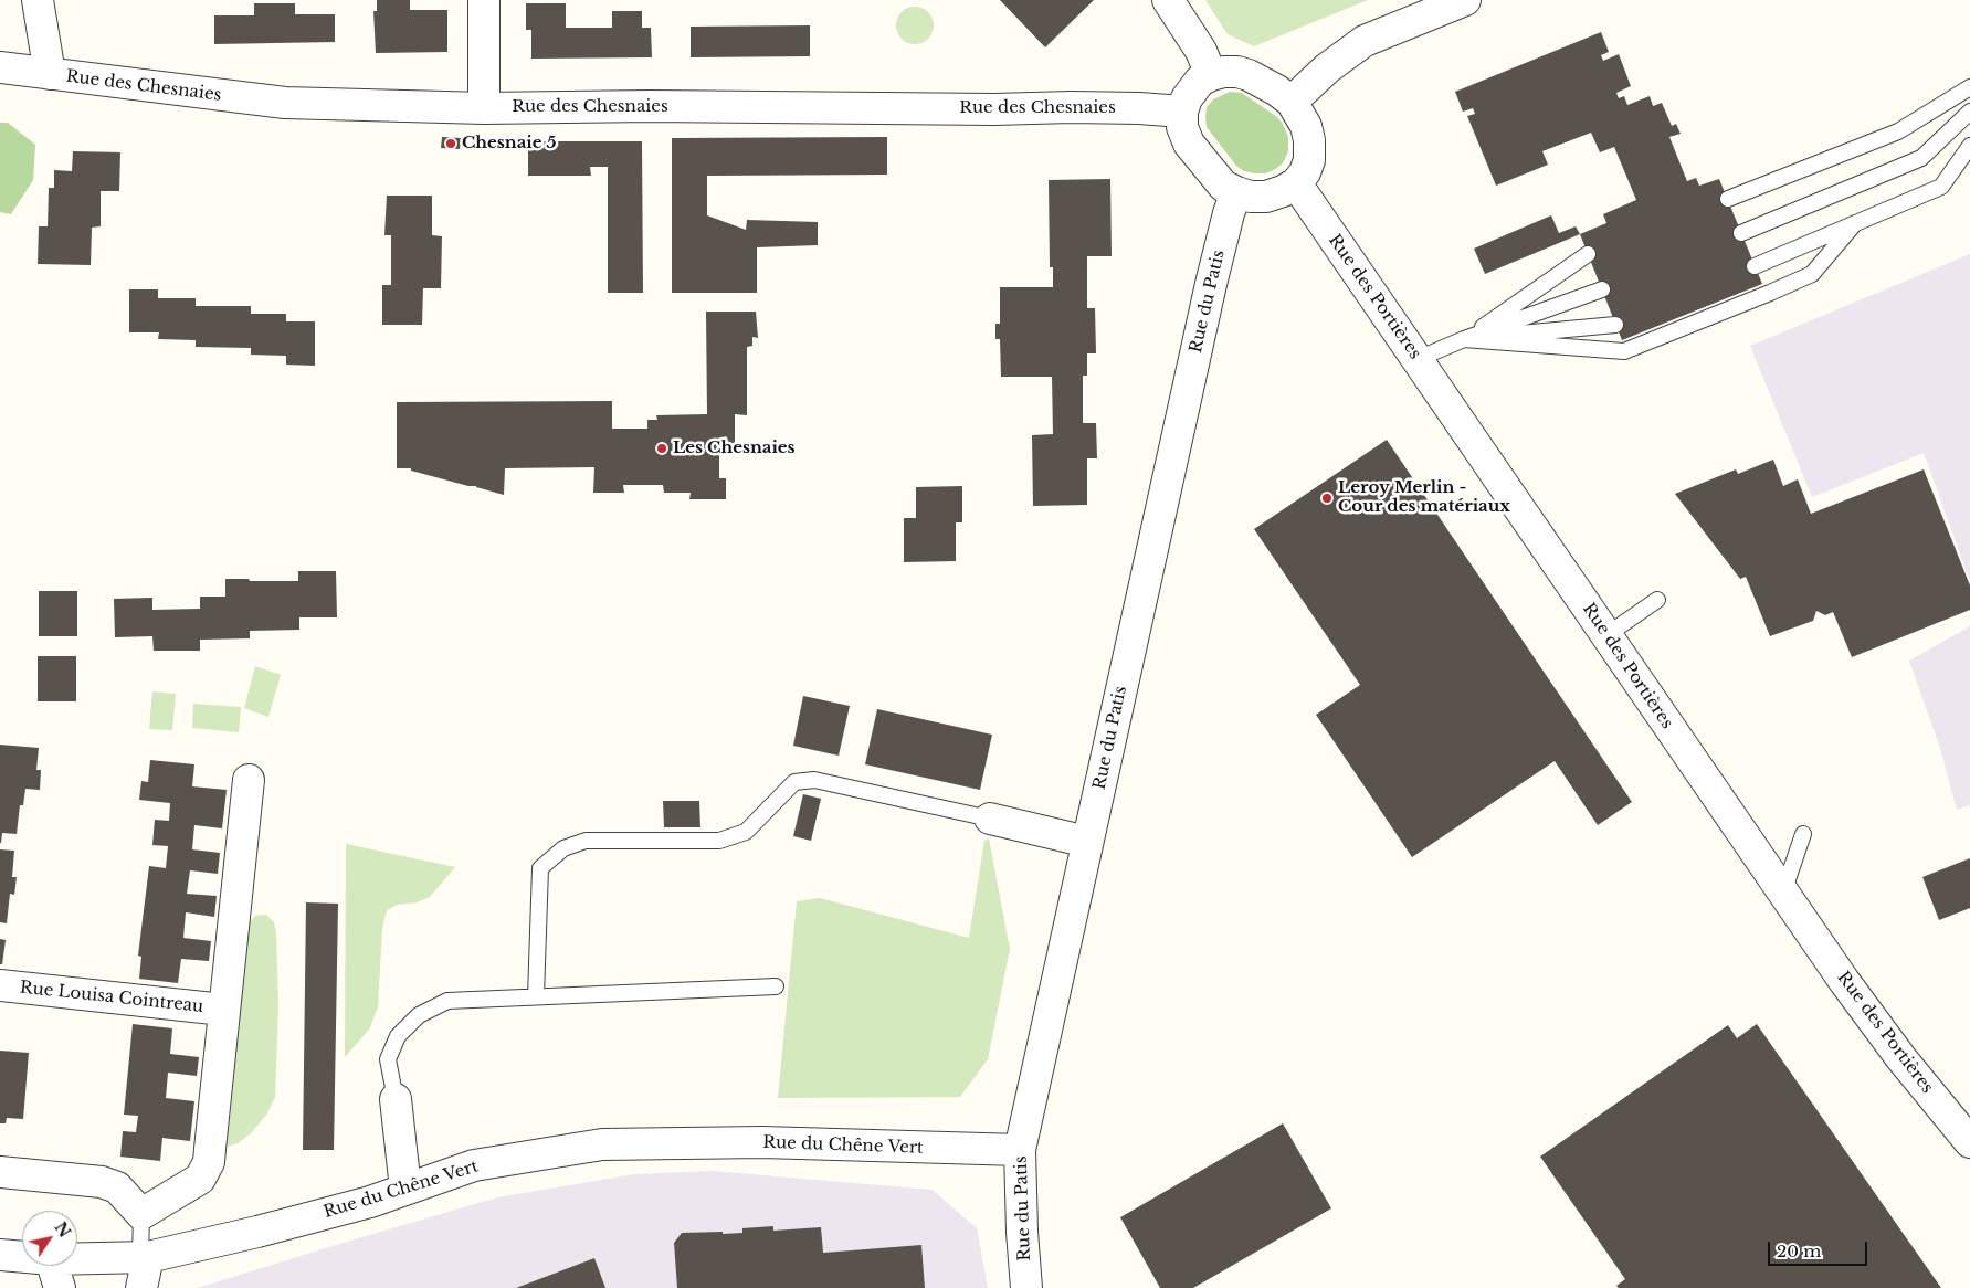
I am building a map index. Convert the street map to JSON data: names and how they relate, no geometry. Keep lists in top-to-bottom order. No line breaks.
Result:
{"streets":{"street":["Rue des Chesnaies","Rue des Portières","Rue du Patis","Rue Louisa Cointreau","Rue du Chêne Vert"]},"crossings":[["Rue des Chesnaies","Rue des Portières"],["Rue des Chesnaies","Rue du Patis"],["Rue des Portières","Rue du Patis"],["Rue du Patis","Rue du Chêne Vert"]],"places":["Chesnaie 5","Les Chesnaies","Leroy Merlin - Cour des matériaux"],"scale_bar":"20 m","north":"top right"}
